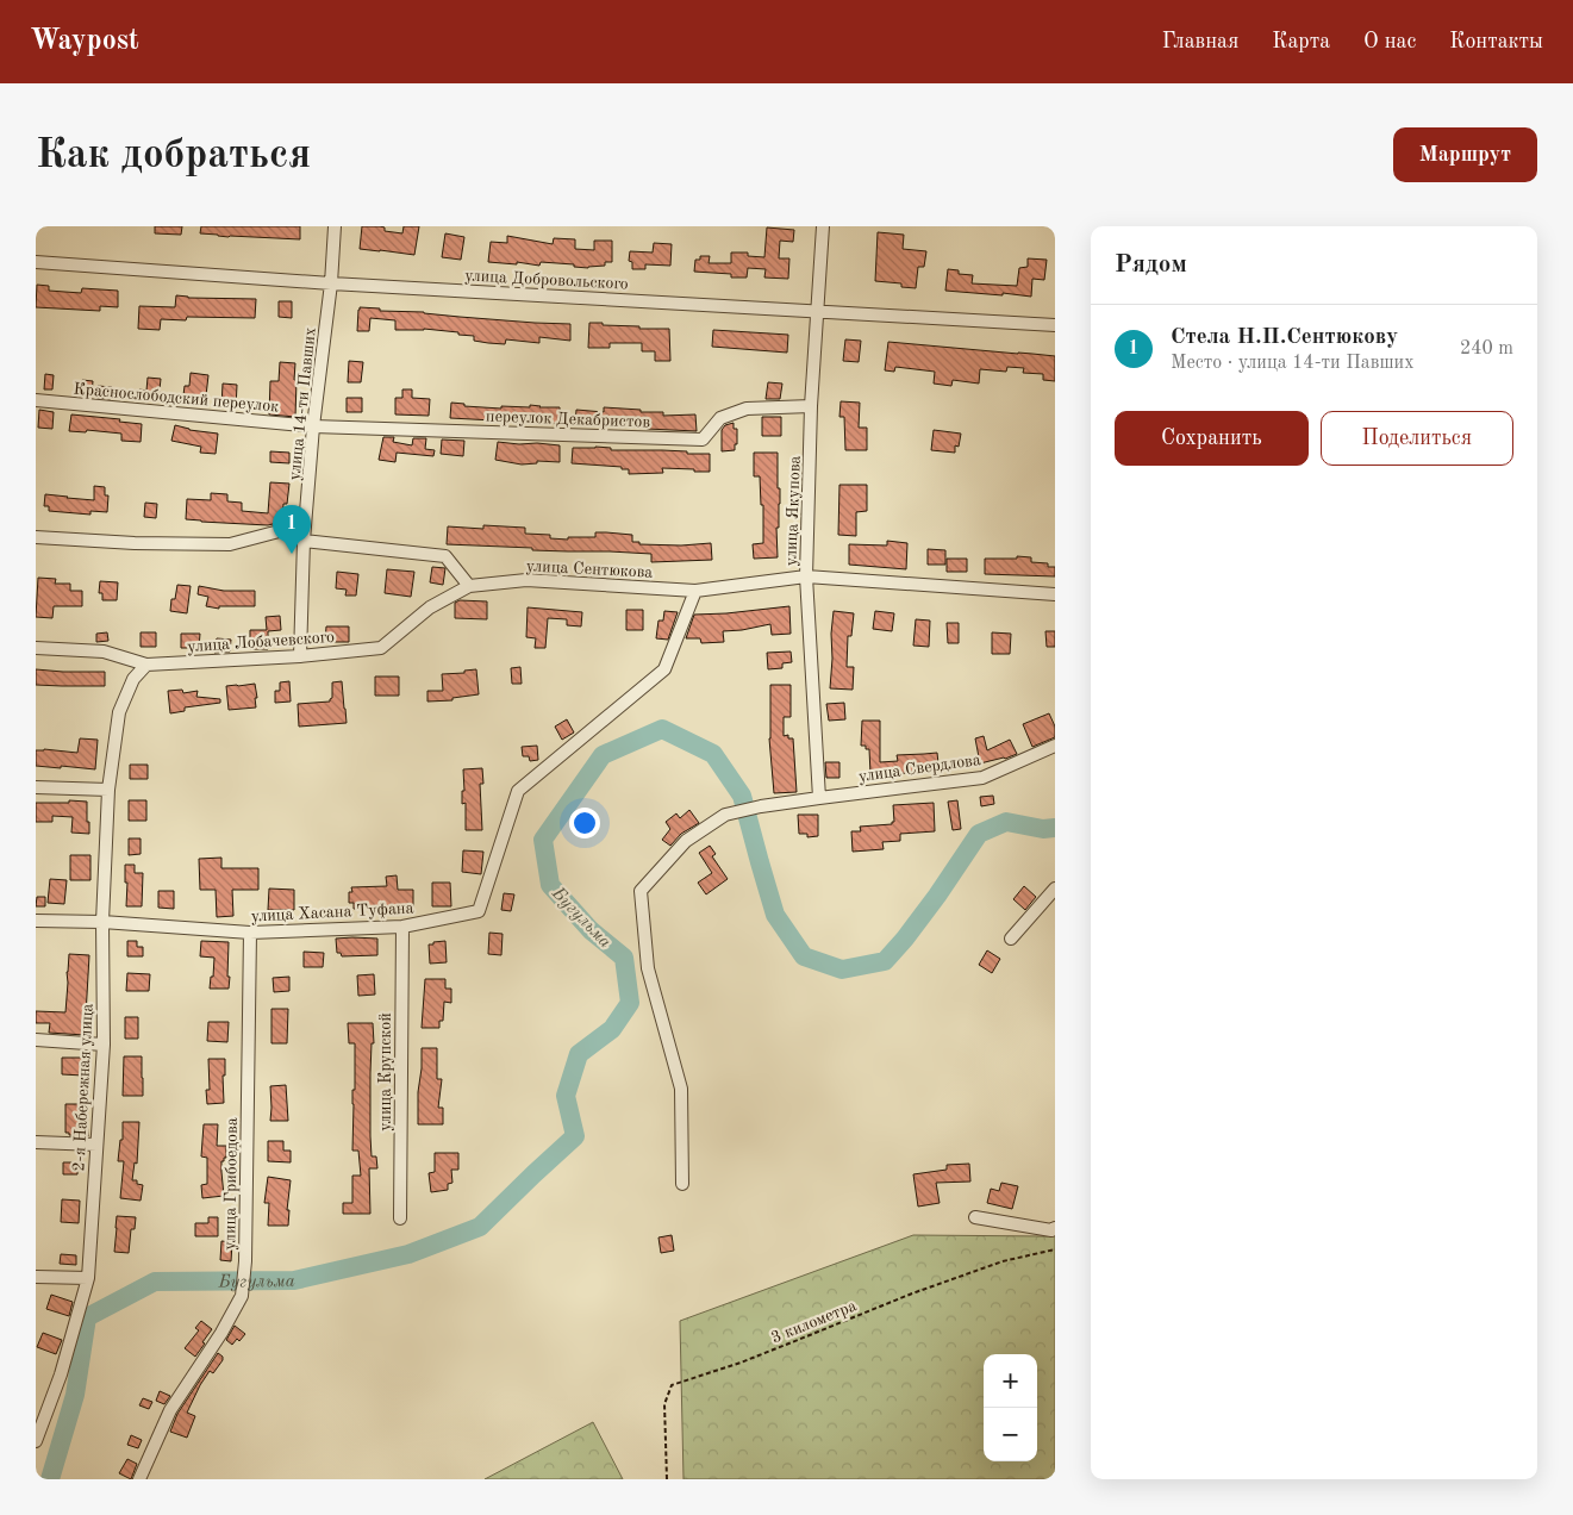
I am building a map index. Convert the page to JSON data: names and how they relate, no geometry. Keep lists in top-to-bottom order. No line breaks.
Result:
{"streets":{"street":["улица Добровольского","Краснослободский переулок","улица 14-ти Павших","переулок Декабристов","улица Якупова","улица Сентюкова","улица Лобачевского","улица Свердлова","улица Хасана Туфана","улица Крупской","2-я Набережная улица","улица Грибоедова"],"path":["3 километра"]},"crossings":[["улица Добровольского","улица 14-ти Павших"],["улица Добровольского","улица Якупова"],["Краснослободский переулок","улица 14-ти Павших"],["Краснослободский переулок","переулок Декабристов"],["улица 14-ти Павших","переулок Декабристов"],["улица 14-ти Павших","улица Лобачевского"],["переулок Декабристов","улица Якупова"],["улица Якупова","улица Сентюкова"],["улица Якупова","улица Свердлова"],["улица Сентюкова","улица Лобачевского"],["улица Сентюкова","улица Хасана Туфана"],["улица Лобачевского","2-я Набережная улица"],["улица Хасана Туфана","улица Крупской"],["улица Хасана Туфана","2-я Набережная улица"],["улица Хасана Туфана","улица Грибоедова"]],"water":["Бугульма"],"page":{"header":"Waypost","nav":["Главная","Карта","О нас","Контакты"],"buttons":["Маршрут",["Сохранить","Поделиться"]],"title":"Как добраться","heading":"Рядом","list":[{"mark":"1","name":"Стела Н.П.Сентюкову","note":"Место · улица 14-ти Павших","value":"240 m"}],"pins":"1","map_buttons":["+","−"]}}
